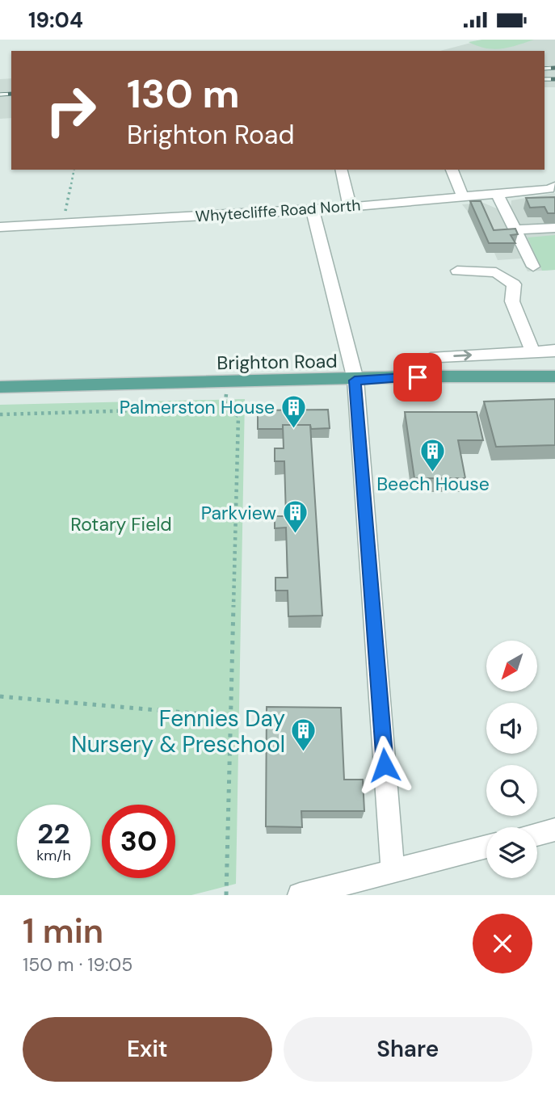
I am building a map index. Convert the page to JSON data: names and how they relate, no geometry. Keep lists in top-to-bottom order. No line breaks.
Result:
{"streets":{"main road":["Brighton Road"],"street":["Whytecliffe Road North"]},"parks":["Rotary Field"],"places":{"building":["Palmerston House","Beech House","Parkview","Fennies Day Nursery & Preschool"]},"north":"bottom left","page":{"status":"19:04","turn":["130 m","Brighton Road"],"speed":"22 km/h","limit":"30","heading":["1 min","150 m · 19:05"],"buttons":["Exit","Share"]}}
